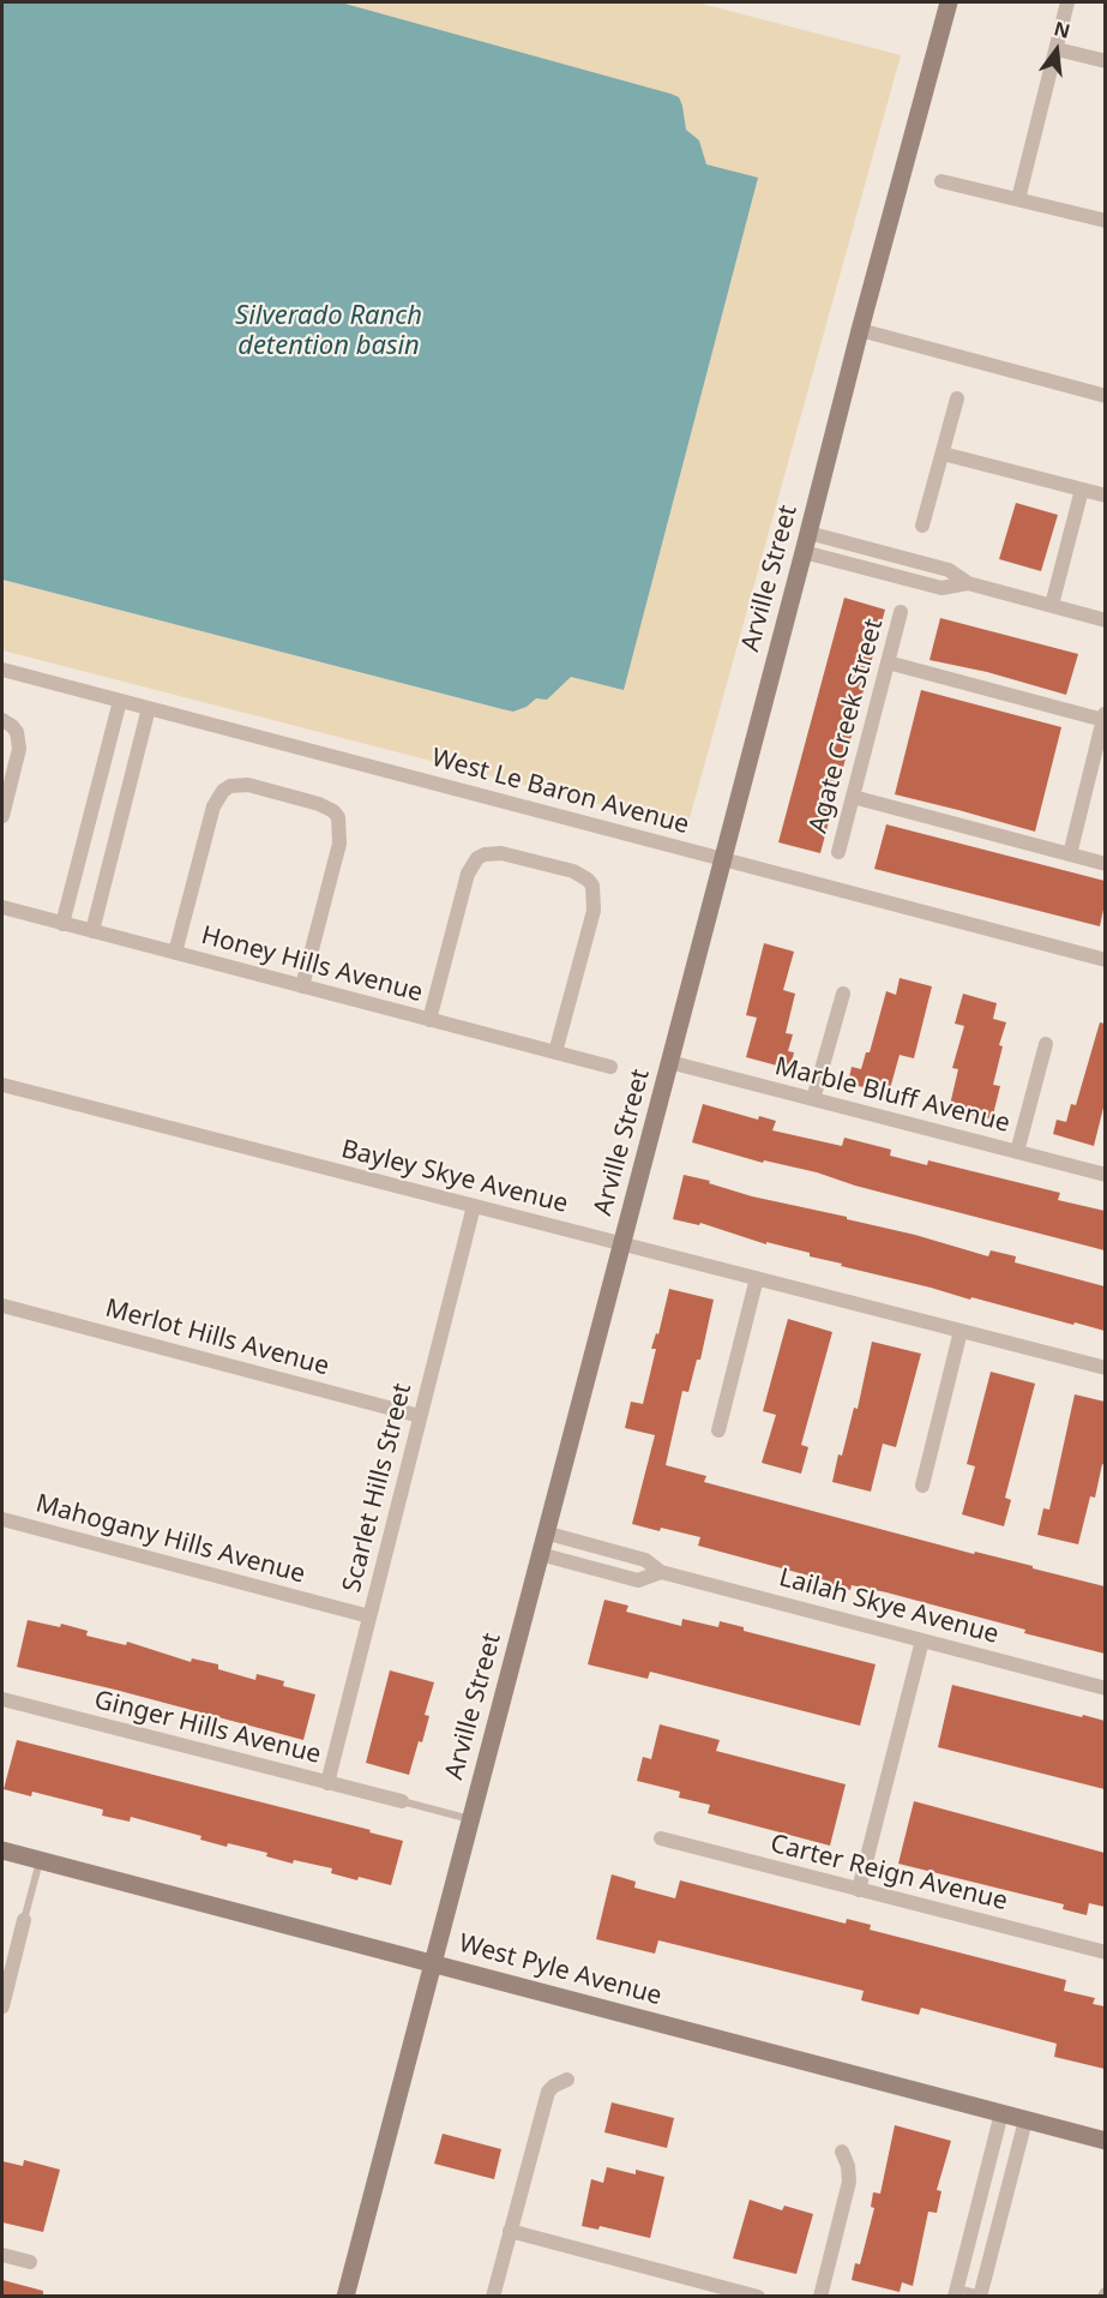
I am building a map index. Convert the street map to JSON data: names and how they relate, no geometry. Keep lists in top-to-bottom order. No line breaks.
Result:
{"streets":{"street":["Arville Street","Agate Creek Street","West Le Baron Avenue","Honey Hills Avenue","Marble Bluff Avenue","Bayley Skye Avenue","Merlot Hills Avenue","Scarlet Hills Street","Mahogany Hills Avenue","Lailah Skye Avenue","Ginger Hills Avenue","Carter Reign Avenue","West Pyle Avenue"]},"crossings":[["Arville Street","West Le Baron Avenue"],["Arville Street","Marble Bluff Avenue"],["Arville Street","Bayley Skye Avenue"],["Arville Street","Lailah Skye Avenue"],["Arville Street","West Pyle Avenue"],["Bayley Skye Avenue","Scarlet Hills Street"],["Merlot Hills Avenue","Scarlet Hills Street"],["Scarlet Hills Street","Mahogany Hills Avenue"],["Scarlet Hills Street","Ginger Hills Avenue"]],"water":["Silverado Ranch detention basin"],"north":"top"}
